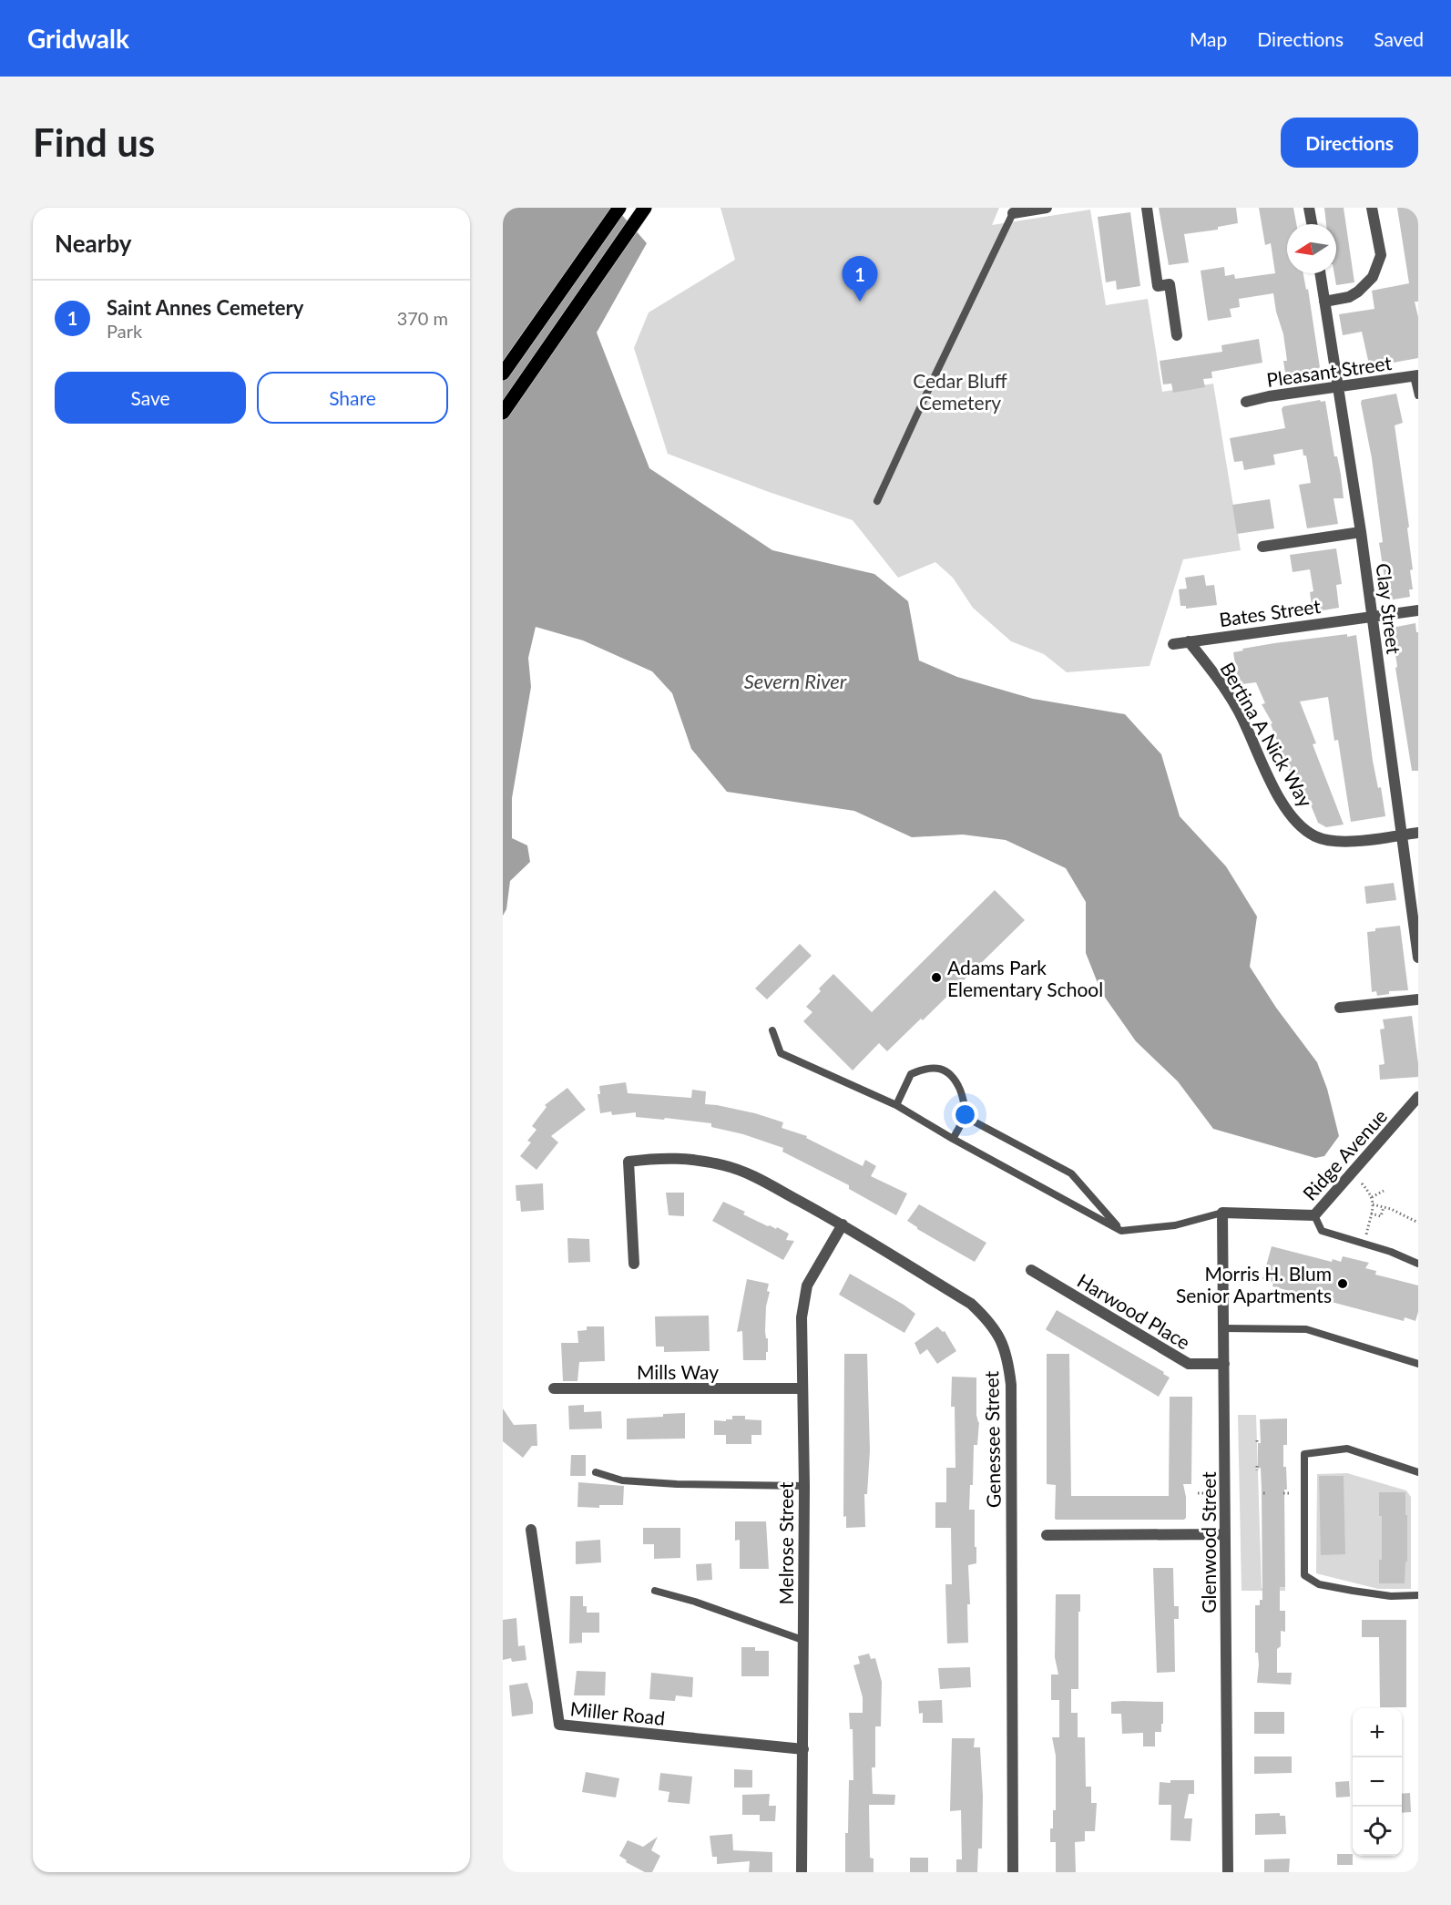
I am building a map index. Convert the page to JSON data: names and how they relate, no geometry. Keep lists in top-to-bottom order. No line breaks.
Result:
{"streets":{"street":["Pleasant Street","Clay Street","Bates Street","Bertina A Nick Way","Ridge Avenue","Harwood Place","Mills Way","Genessee Street","Glenwood Street","Melrose Street","Miller Road"]},"crossings":[["Pleasant Street","Clay Street"],["Clay Street","Bates Street"],["Clay Street","Bertina A Nick Way"],["Bates Street","Bertina A Nick Way"],["Ridge Avenue","Glenwood Street"],["Harwood Place","Glenwood Street"],["Mills Way","Melrose Street"],["Genessee Street","Melrose Street"],["Melrose Street","Miller Road"]],"water":["Severn River"],"parks":["Cedar Bluff Cemetery"],"places":["Adams Park Elementary School","Morris H. Blum Senior Apartments"],"north":"left","page":{"header":"Gridwalk","nav":["Map","Directions","Saved"],"buttons":["Directions",["Save","Share"]],"title":"Find us","heading":"Nearby","pins":"1","list":[{"mark":"1","name":"Saint Annes Cemetery","note":"Park","value":"370 m"}],"map_buttons":["+","−"]}}
